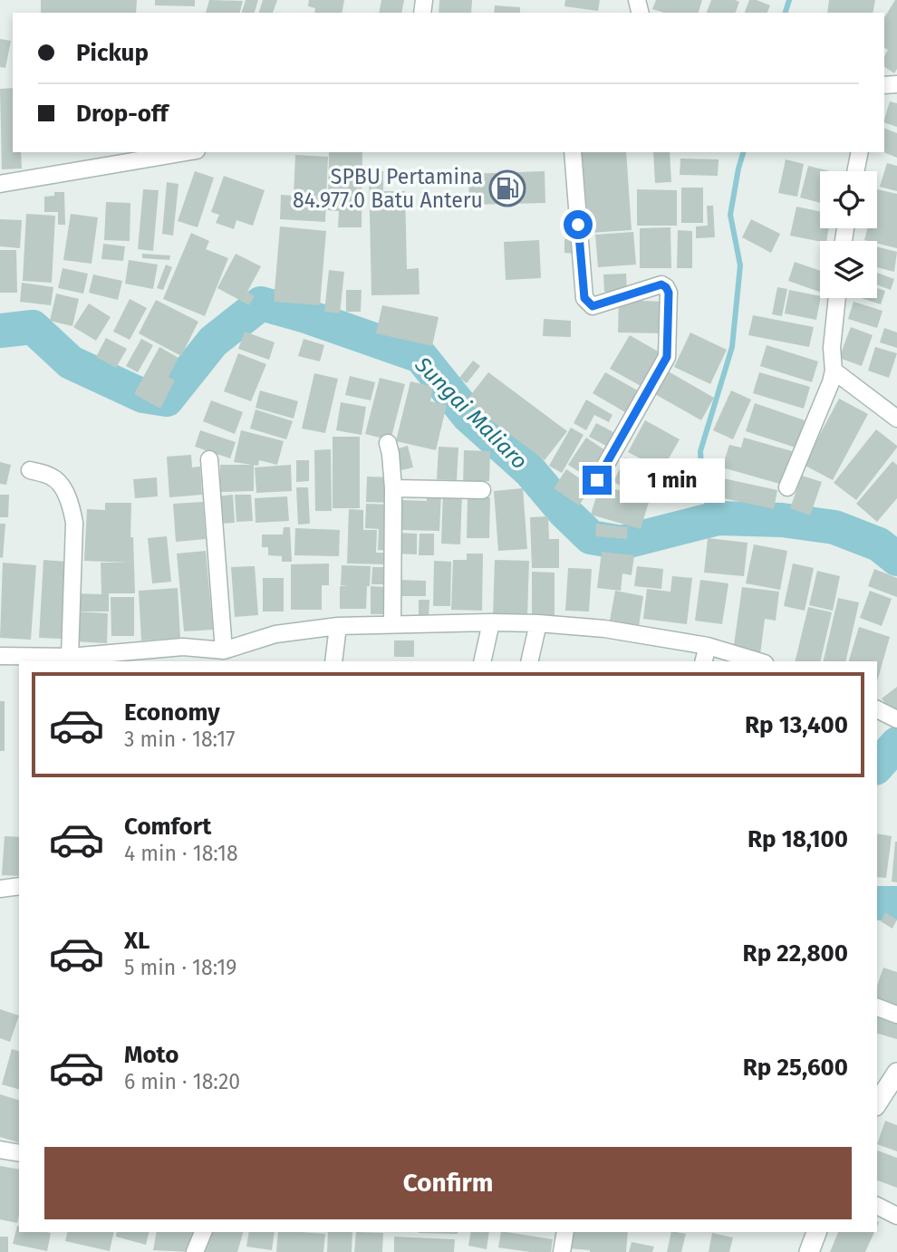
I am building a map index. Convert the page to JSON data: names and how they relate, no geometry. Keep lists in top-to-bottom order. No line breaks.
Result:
{"water":["Sungai Maliaro"],"places":{"fuel station":["SPBU Pertamina 84.977.0 Batu Anteru"]},"page":{"banner":["Pickup","Drop-off"],"bubble":"1 min","list":[{"name":"Economy","note":"3 min · 18:17","value":"Rp 13,400"},{"name":"Comfort","note":"4 min · 18:18","value":"Rp 18,100"},{"name":"XL","note":"5 min · 18:19","value":"Rp 22,800"},{"name":"Moto","note":"6 min · 18:20","value":"Rp 25,600"}],"buttons":"Confirm"}}
